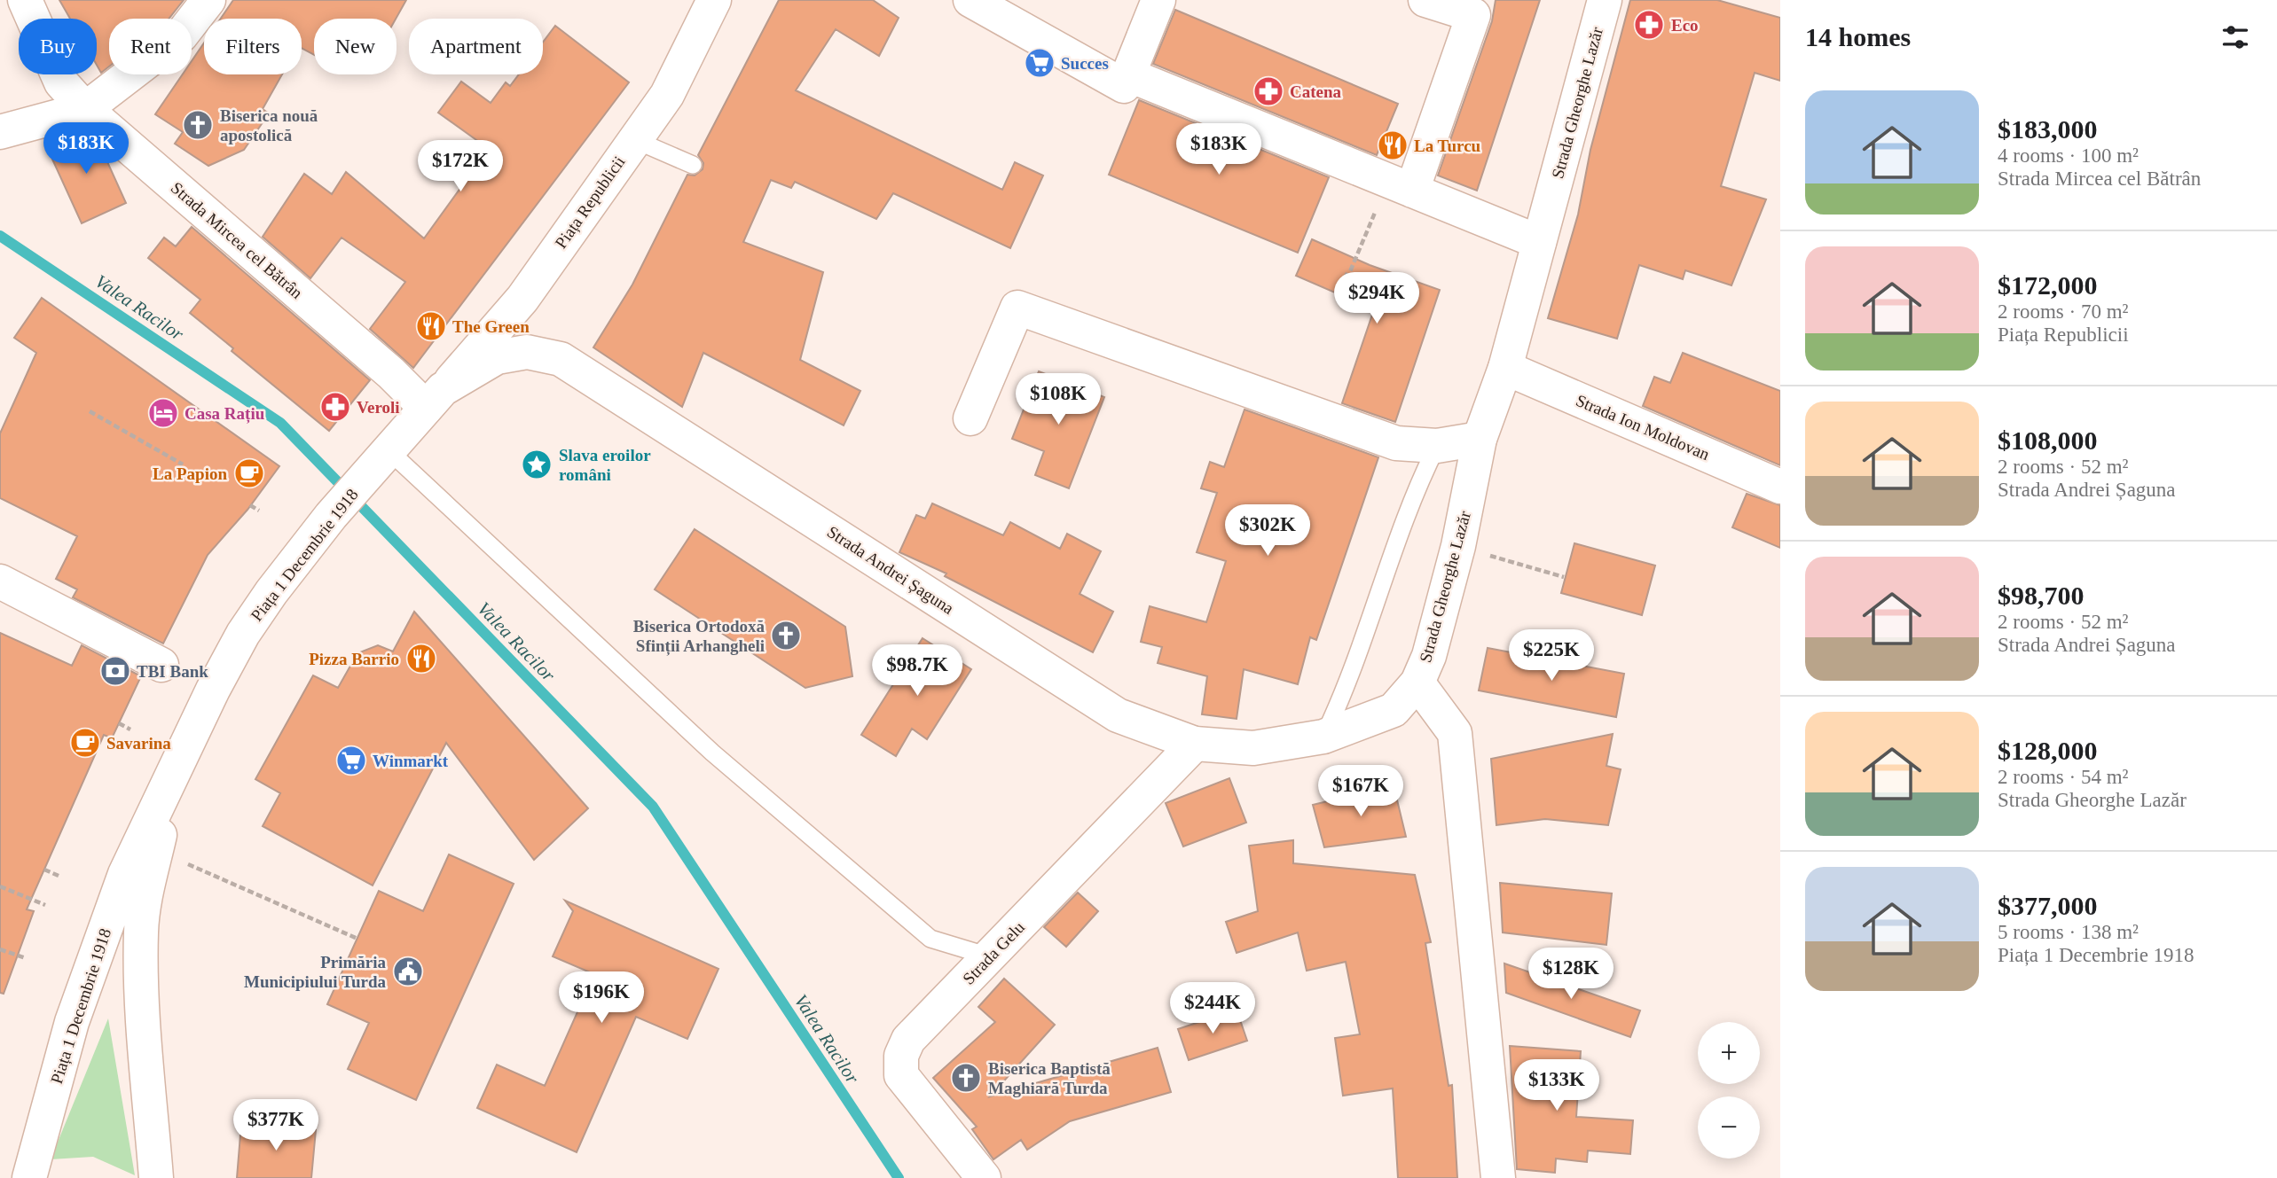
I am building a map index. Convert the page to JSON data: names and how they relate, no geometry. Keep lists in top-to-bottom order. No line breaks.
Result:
{"streets":{"street":["Strada Gheorghe Lazăr","Piața Republicii","Strada Mircea cel Bătrân","Strada Ion Moldovan","Piața 1 Decembrie 1918","Strada Andrei Șaguna","Strada Gelu"]},"crossings":[["Strada Gheorghe Lazăr","Strada Ion Moldovan"],["Strada Gheorghe Lazăr","Strada Andrei Șaguna"],["Piața Republicii","Strada Mircea cel Bătrân"],["Piața Republicii","Piața 1 Decembrie 1918"],["Piața Republicii","Strada Andrei Șaguna"],["Strada Mircea cel Bătrân","Piața 1 Decembrie 1918"],["Strada Mircea cel Bătrân","Strada Andrei Șaguna"],["Piața 1 Decembrie 1918","Strada Andrei Șaguna"],["Strada Andrei Șaguna","Strada Gelu"]],"water":["Valea Racilor"],"places":{"pharmacy":["Eco","Catena","Veroli"],"supermarket":["Succes","Winmarkt"],"church":["Biserica nouă apostolică","Biserica Ortodoxă Sfinții Arhangheli","Biserica Baptistă Maghiară Turda"],"restaurant":["La Turcu","The Green","Pizza Barrio"],"hotel":["Casa Rațiu"],"place":["Slava eroilor români"],"cafe":["La Papion","Savarina"],"bank":["TBI Bank"],"public building":["Primăria Municipiului Turda"]},"page":{"heading":"14 homes","chip":["Buy","Rent","Filters","New","Apartment"],"list":[{"name":"$183,000","note":"4 rooms · 100 m² · Strada Mircea cel Bătrân"},{"name":"$172,000","note":"2 rooms · 70 m² · Piața Republicii"},{"name":"$108,000","note":"2 rooms · 52 m² · Strada Andrei Șaguna"},{"name":"$98,700","note":"2 rooms · 52 m² · Strada Andrei Șaguna"},{"name":"$128,000","note":"2 rooms · 54 m² · Strada Gheorghe Lazăr"},{"name":"$377,000","note":"5 rooms · 138 m² · Piața 1 Decembrie 1918"}],"price":["$183K","$183K","$172K","$294K","$108K","$302K","$225K","$98.7K","$167K","$128K","$196K","$244K","$133K","$377K"],"map_buttons":["+","−"]}}
